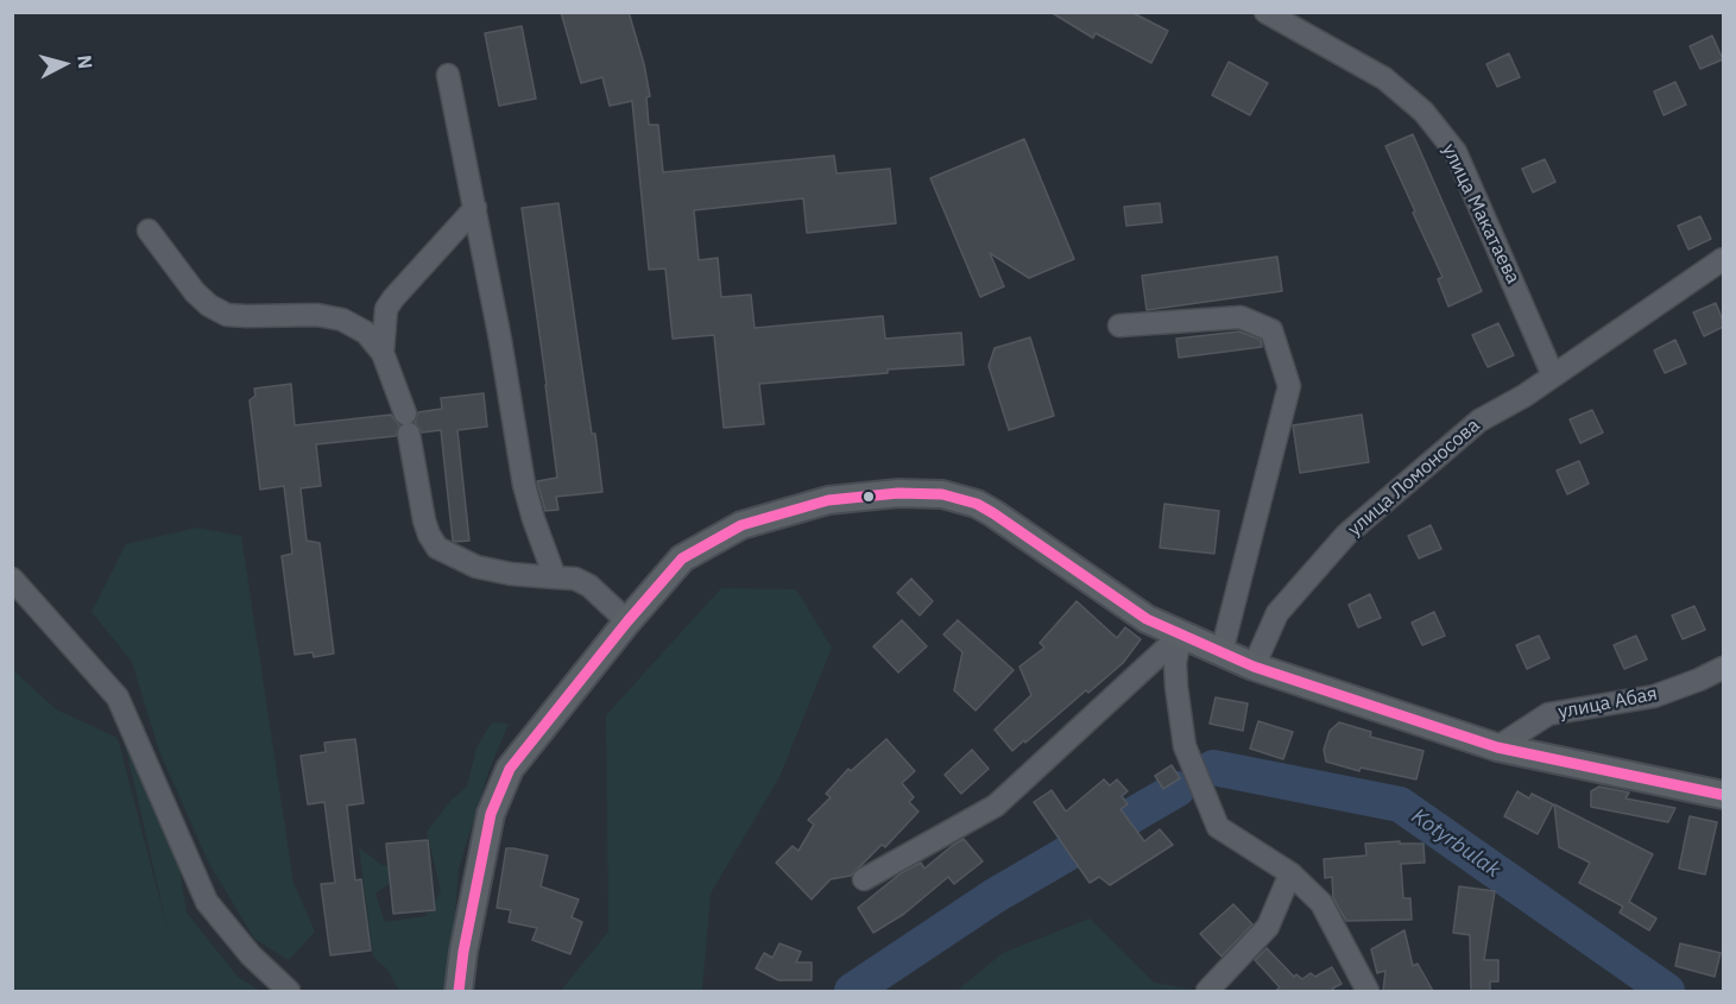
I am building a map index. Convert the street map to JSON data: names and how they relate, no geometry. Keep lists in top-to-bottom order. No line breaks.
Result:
{"streets":{"street":["улица Макатаева","улица Ломоносова","улица Абая"]},"crossings":[["улица Макатаева","улица Ломоносова"]],"water":["Kotyrbulak"],"north":"right"}
